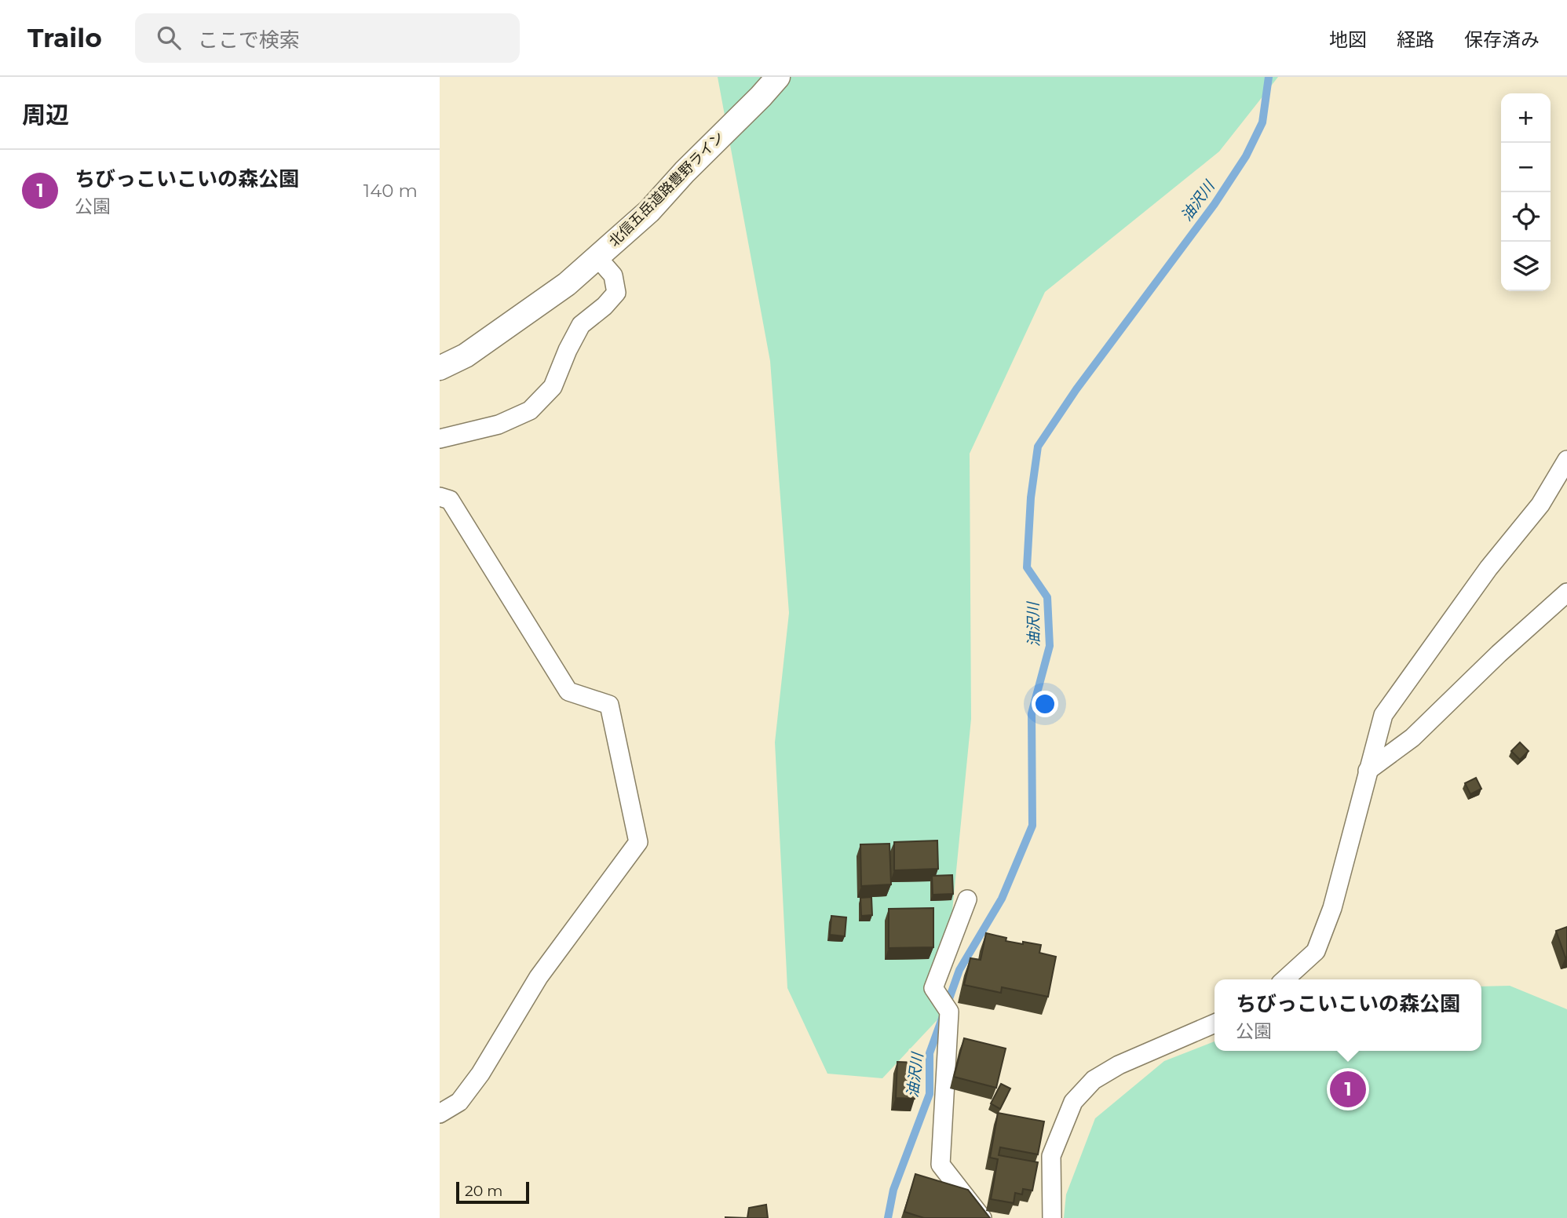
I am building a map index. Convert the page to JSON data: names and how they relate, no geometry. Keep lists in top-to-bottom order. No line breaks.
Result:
{"streets":{"street":["北信五岳道路豊野ライン"]},"water":["油沢川"],"scale_bar":"20 m","page":{"header":"Trailo","search":"ここで検索","nav":["地図","経路","保存済み"],"heading":"周辺","map_buttons":["+","−"],"list":[{"mark":"1","name":"ちびっこいこいの森公園","note":"公園","value":"140 m"}],"popup":["ちびっこいこいの森公園","公園"],"pins":"1","scale":"20 m"}}
